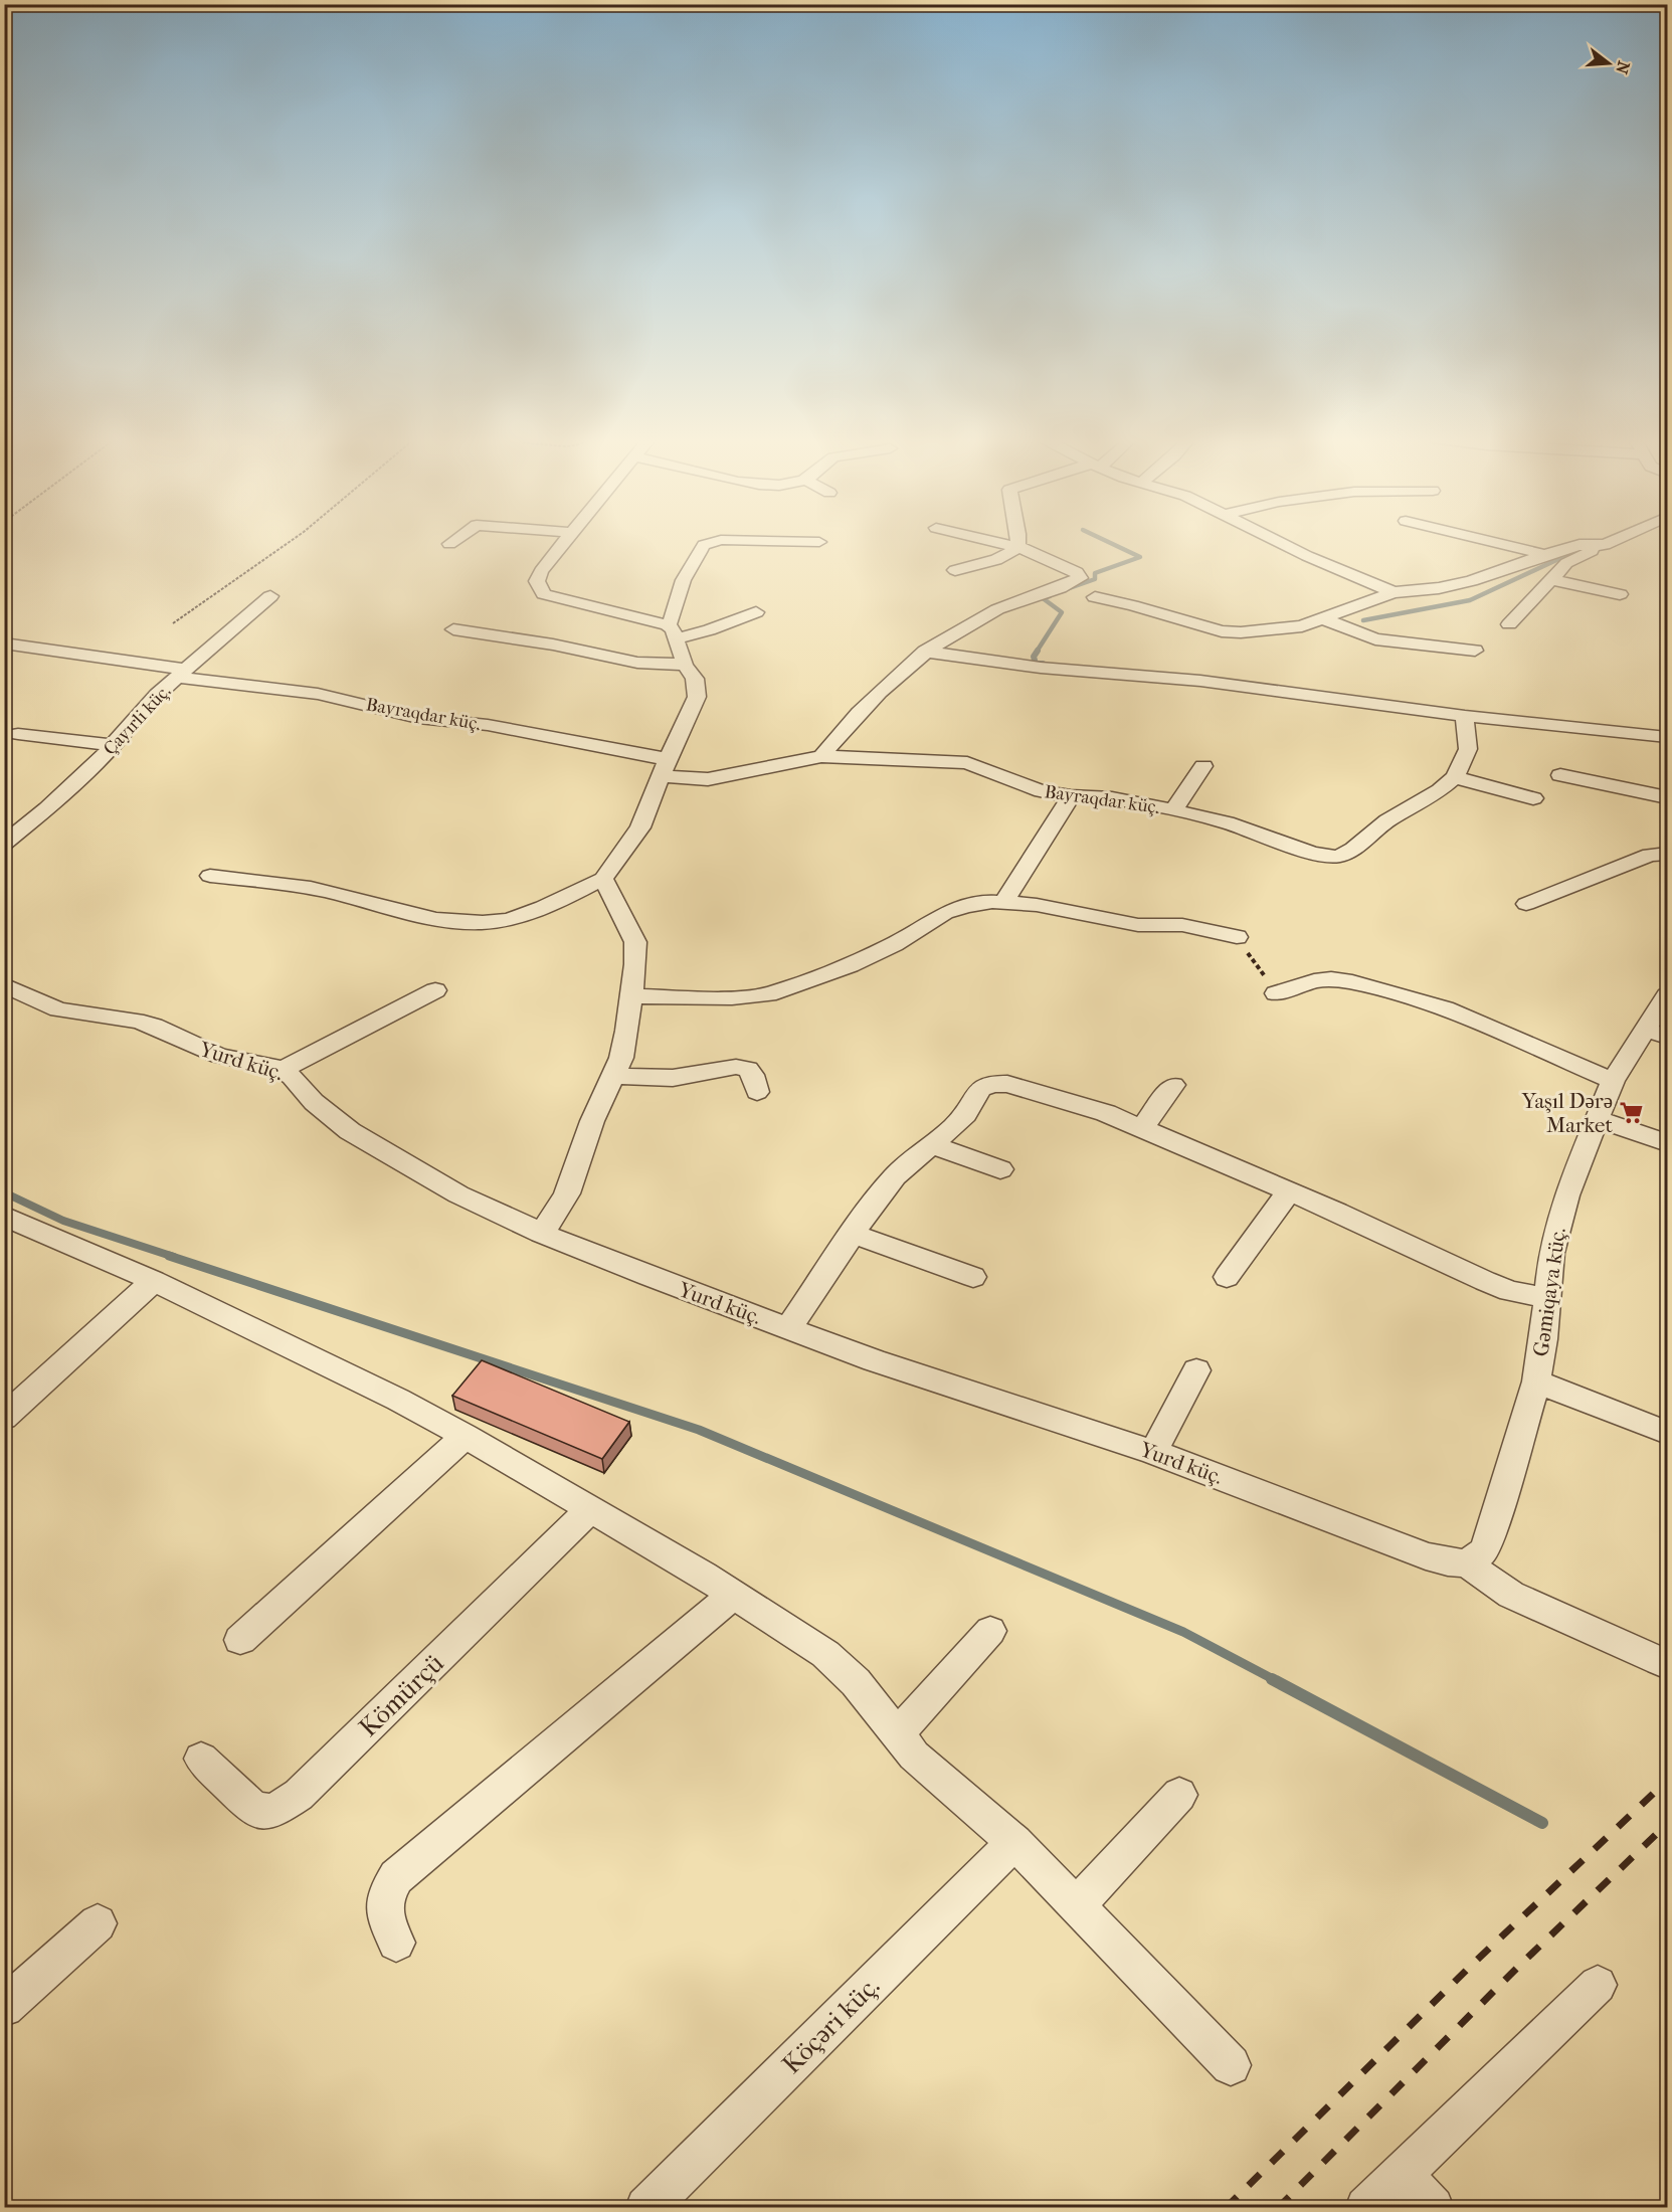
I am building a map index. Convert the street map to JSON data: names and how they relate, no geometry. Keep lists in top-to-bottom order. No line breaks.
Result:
{"streets":{"street":["Bayraqdar küç.","Çayırli küç.","Yurd küç.","Gəmiqaya küç.","Kömürçü","Köçəri küç."]},"crossings":[["Bayraqdar küç.","Çayırli küç."],["Yurd küç.","Gəmiqaya küç."]],"places":{"supermarket":["Yaşıl Dərə Market"]},"north":"right"}
